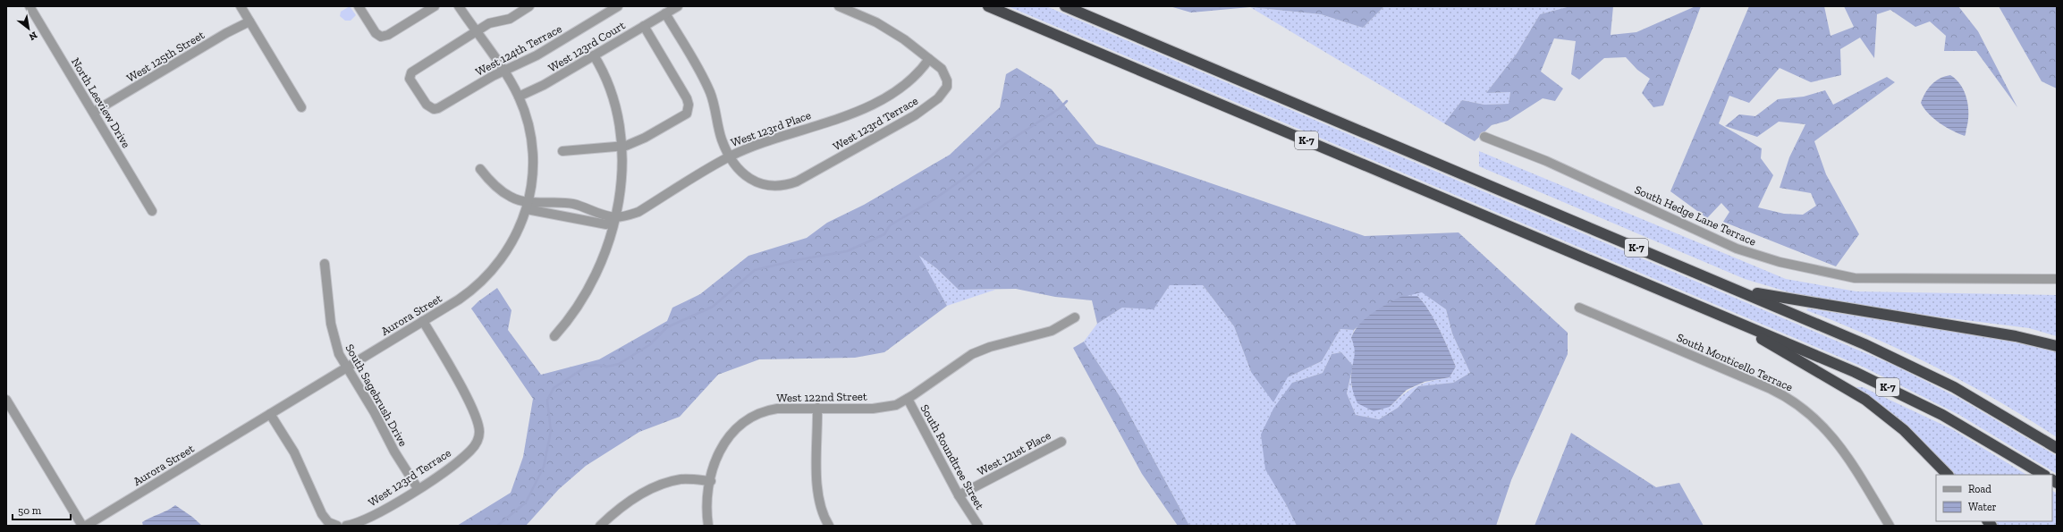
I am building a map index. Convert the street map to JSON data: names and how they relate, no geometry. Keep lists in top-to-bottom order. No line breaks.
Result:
{"streets":{"highway":["K-7"],"street":["West 123rd Court","West 124th Terrace","West 125th Street","North Leeview Drive","West 123rd Terrace","West 123rd Place","South Hedge Lane Terrace","Aurora Street","South Monticello Terrace","South Sagebrush Drive","West 122nd Street","West 121st Place","South Roundtree Street"]},"crossings":[["West 123rd Court","Aurora Street"],["West 124th Terrace","Aurora Street"],["West 125th Street","North Leeview Drive"],["West 123rd Terrace","West 123rd Place"],["West 123rd Terrace","Aurora Street"],["West 123rd Terrace","South Sagebrush Drive"],["West 123rd Place","Aurora Street"],["Aurora Street","South Sagebrush Drive"],["West 122nd Street","South Roundtree Street"],["West 121st Place","South Roundtree Street"]],"legend":["Road","Water"],"scale_bar":"50 m","north":"bottom right"}
